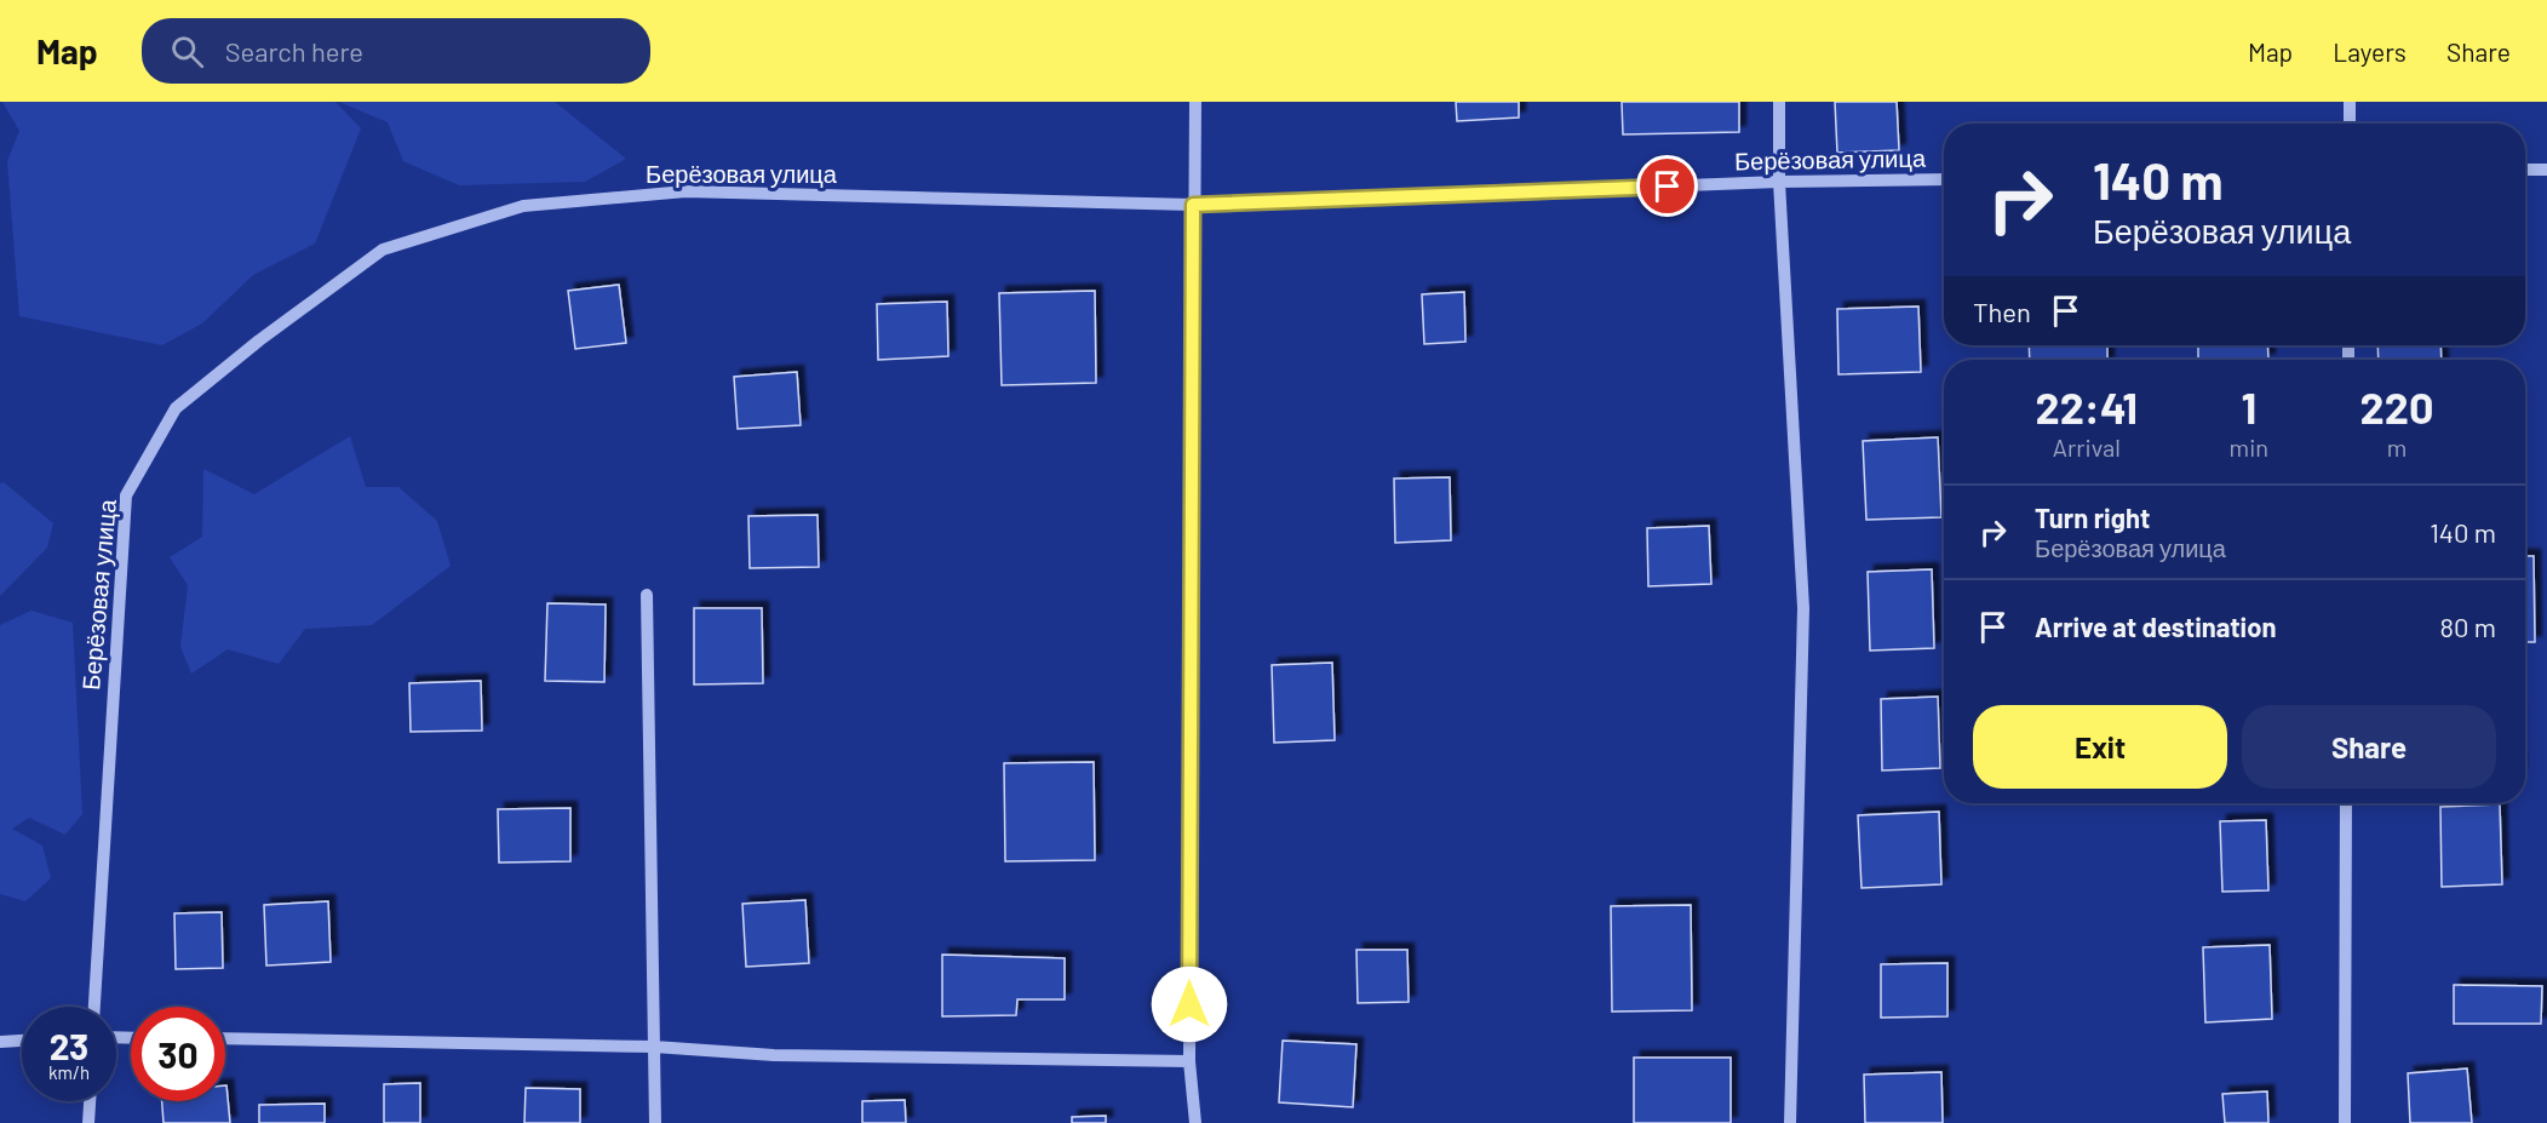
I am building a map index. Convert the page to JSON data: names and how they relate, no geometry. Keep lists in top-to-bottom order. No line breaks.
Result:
{"streets":{"street":["Берёзовая улица"]},"page":{"header":"Map","search":"Search here","nav":["Map","Layers","Share"],"turn":["140 m","Берёзовая улица"],"then":"Then","eta":["22:41","Arrival","1","min","220","m"],"list":[{"name":"Turn right","note":"Берёзовая улица","value":"140 m"},{"name":"Arrive at destination","value":"80 m"}],"buttons":["Exit","Share"],"speed":"23 km/h","limit":"30"}}
